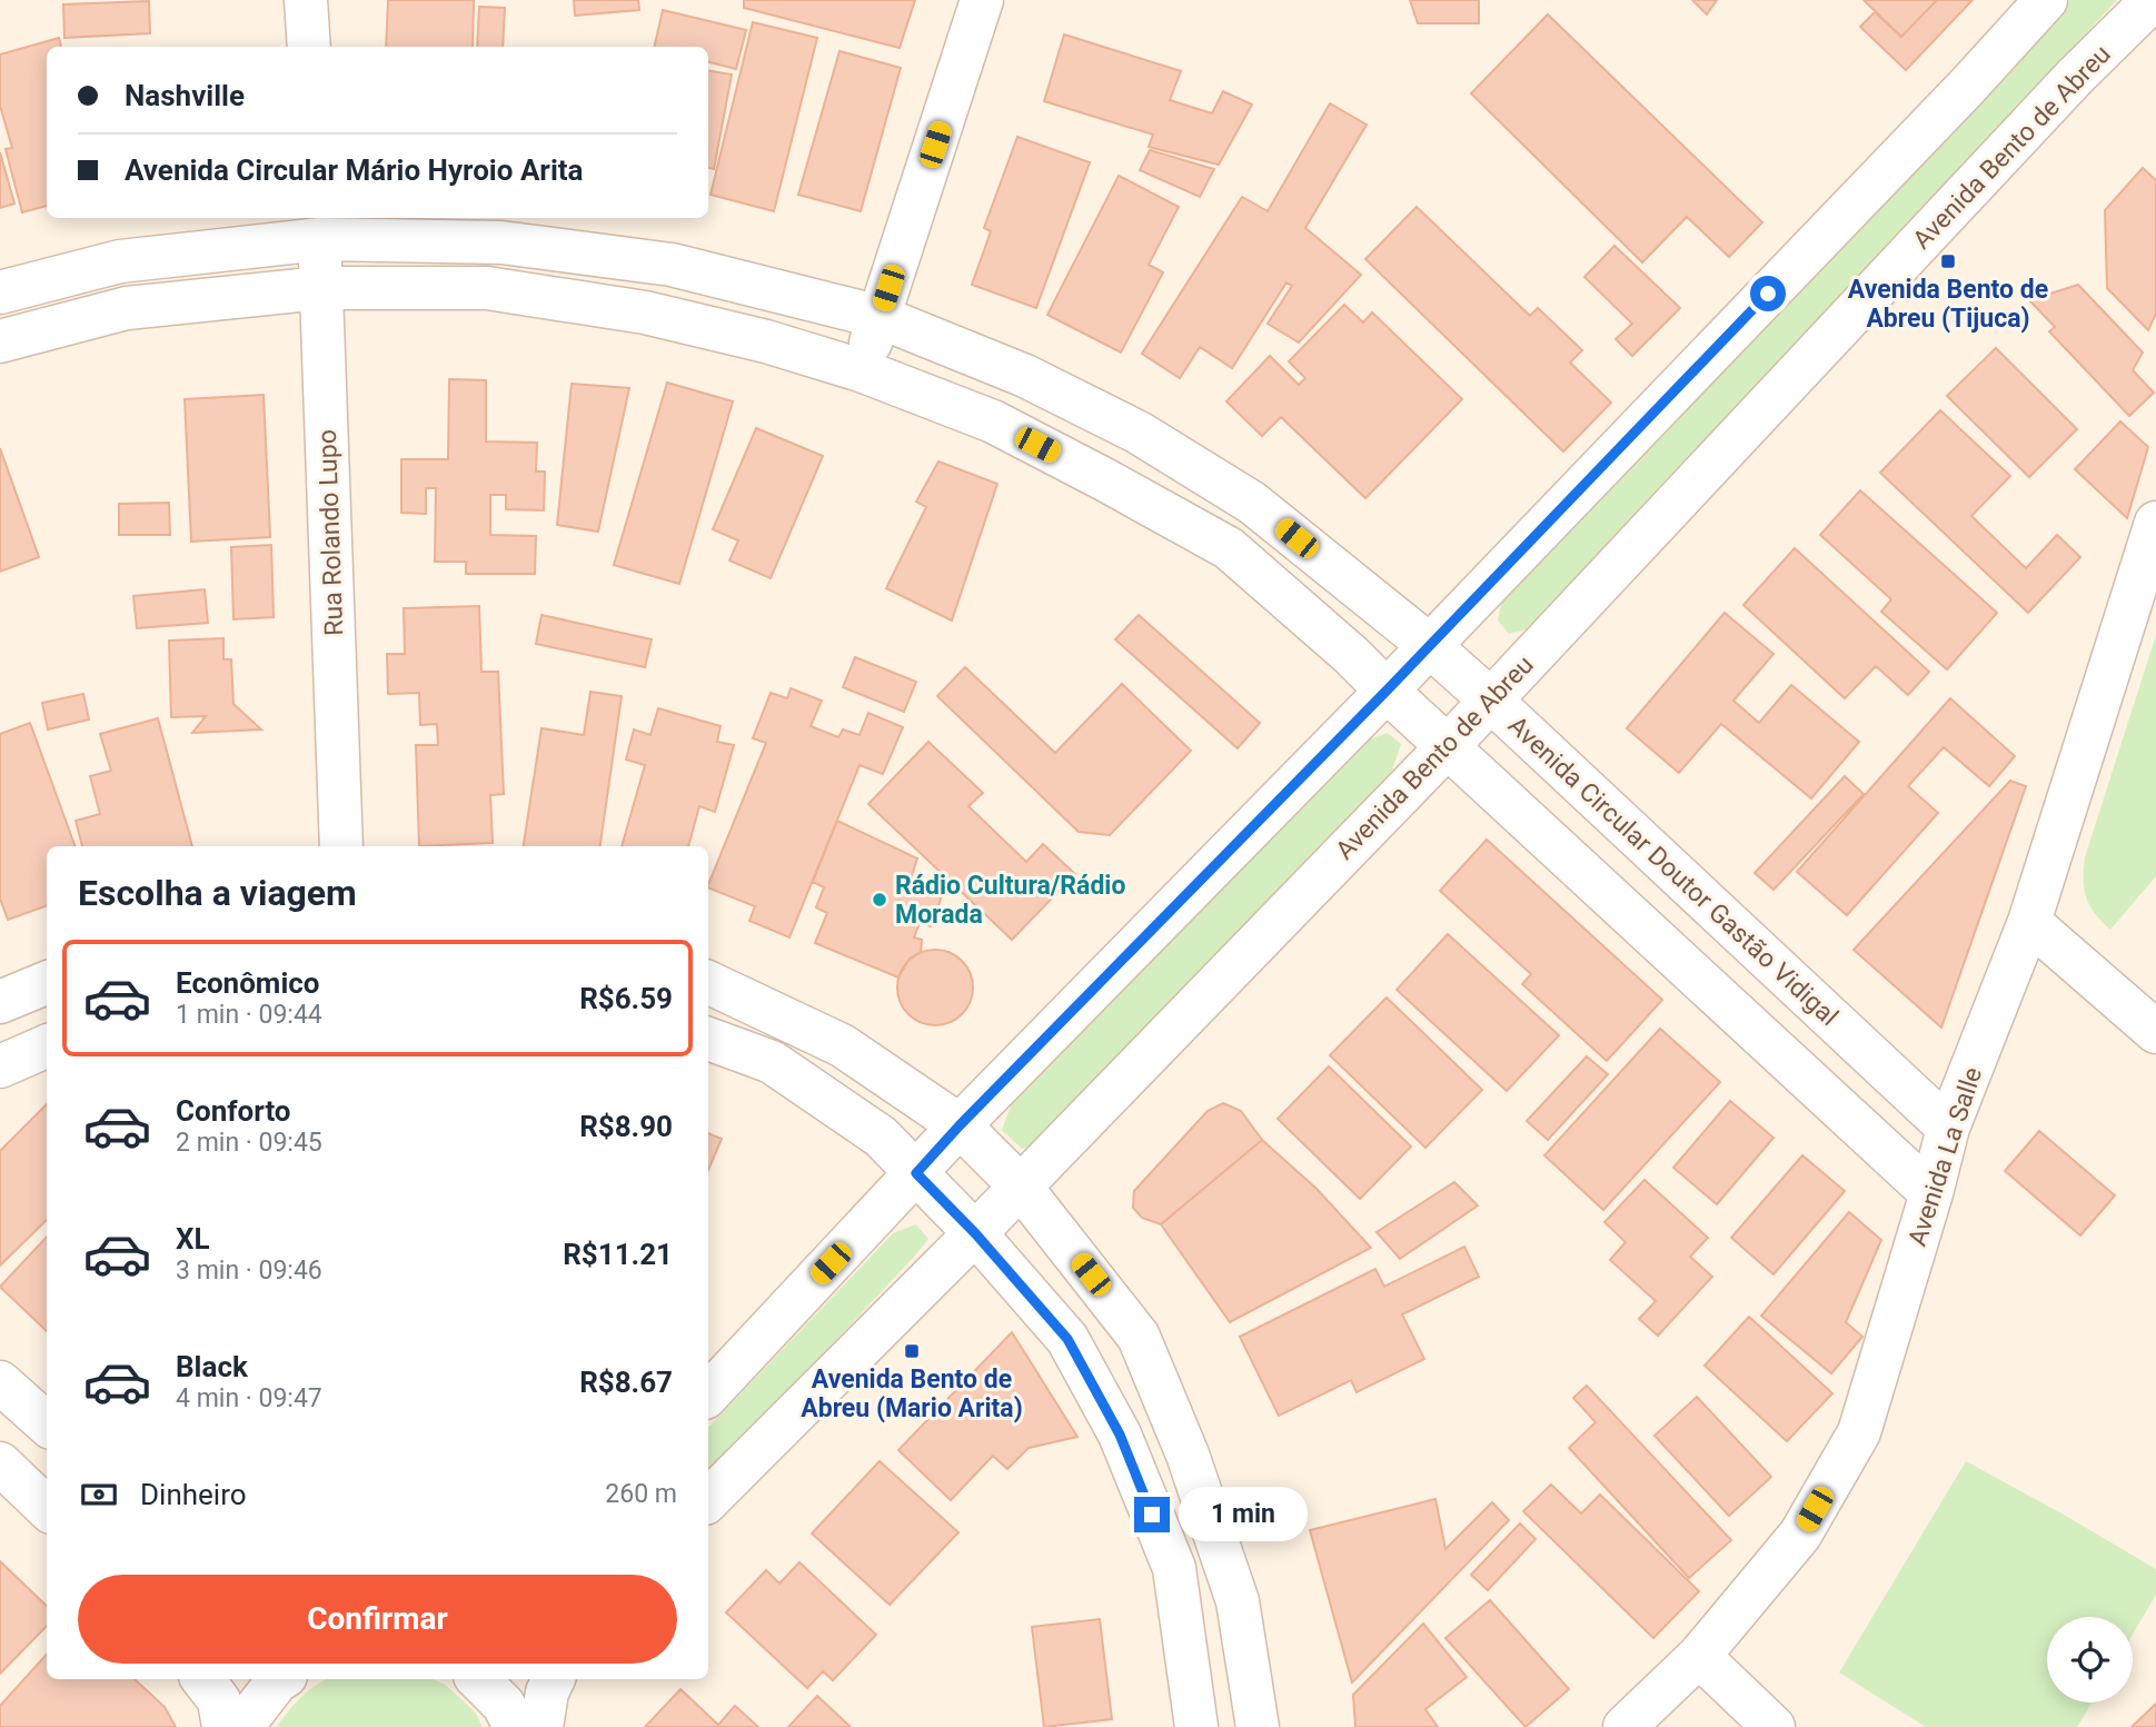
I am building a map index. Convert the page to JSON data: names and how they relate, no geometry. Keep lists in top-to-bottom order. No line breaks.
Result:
{"streets":{"street":["Avenida Bento de Abreu","Rua Rolando Lupo","Avenida Circular Doutor Gastão Vidigal","Avenida La Salle"]},"crossings":[["Avenida Bento de Abreu","Avenida Circular Doutor Gastão Vidigal"],["Rua Rolando Lupo","Avenida Circular Doutor Gastão Vidigal"],["Avenida Circular Doutor Gastão Vidigal","Avenida La Salle"]],"places":{"transit":["Avenida Bento de Abreu (Tijuca)","Avenida Bento de Abreu (Mario Arita)"],"other":["Rádio Cultura/Rádio Morada"]},"page":{"banner":["Nashville","Avenida Circular Mário Hyroio Arita"],"heading":"Escolha a viagem","list":[{"name":"Econômico","note":"1 min · 09:44","value":"R$6.59"},{"name":"Conforto","note":"2 min · 09:45","value":"R$8.90"},{"name":"XL","note":"3 min · 09:46","value":"R$11.21"},{"name":"Black","note":"4 min · 09:47","value":"R$8.67"}],"pay":["Dinheiro","260 m"],"bubble":"1 min","buttons":"Confirmar"}}
